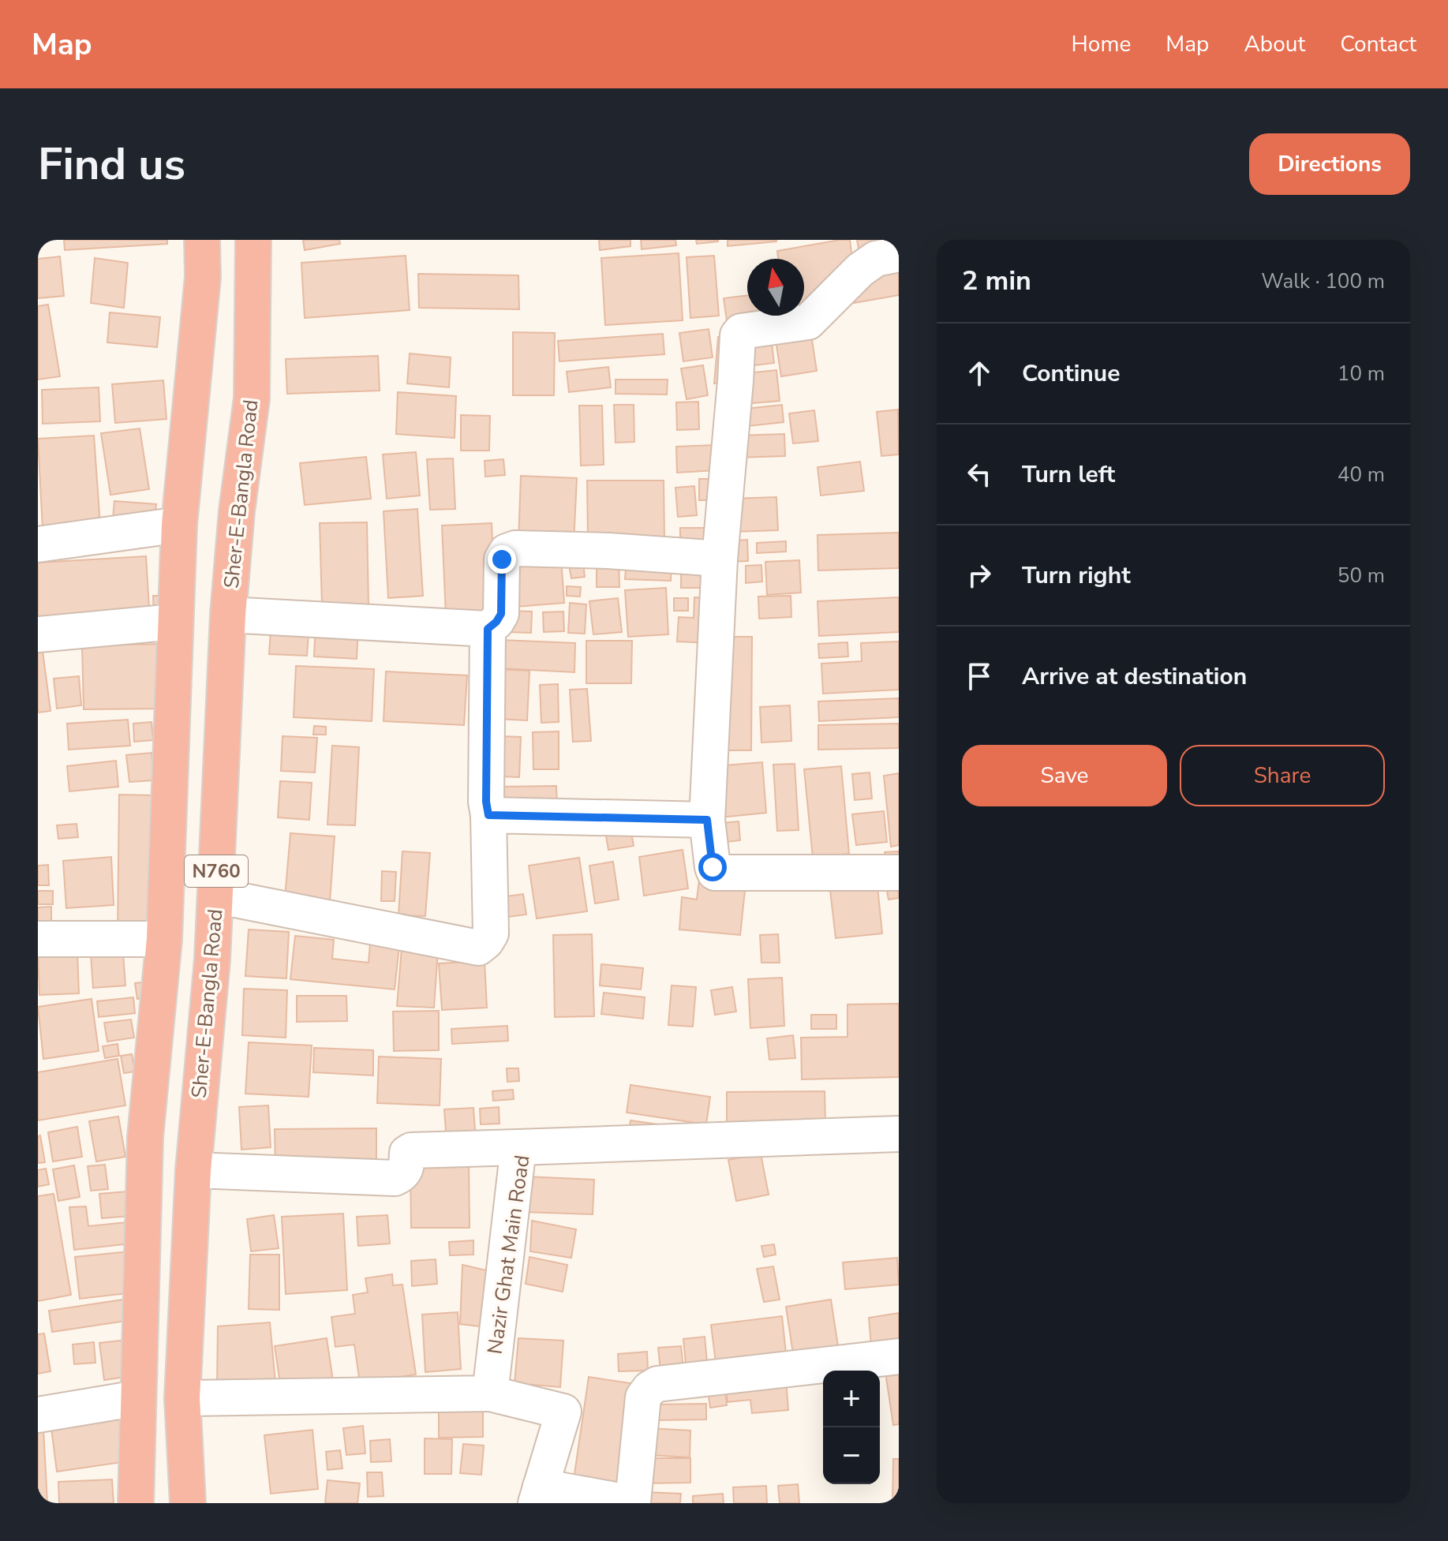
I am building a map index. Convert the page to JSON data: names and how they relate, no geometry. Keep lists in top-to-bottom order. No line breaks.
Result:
{"streets":{"highway":["Sher-E-Bangla Road","N760"],"street":["Nazir Ghat Main Road"]},"north":"top","page":{"header":"Map","nav":["Home","Map","About","Contact"],"buttons":["Directions",["Save","Share"]],"title":"Find us","heading":["2 min","Walk · 100 m"],"list":[["Continue","10 m"],["Turn left","40 m"],["Turn right","50 m"],"Arrive at destination"],"map_buttons":["+","−"]}}
